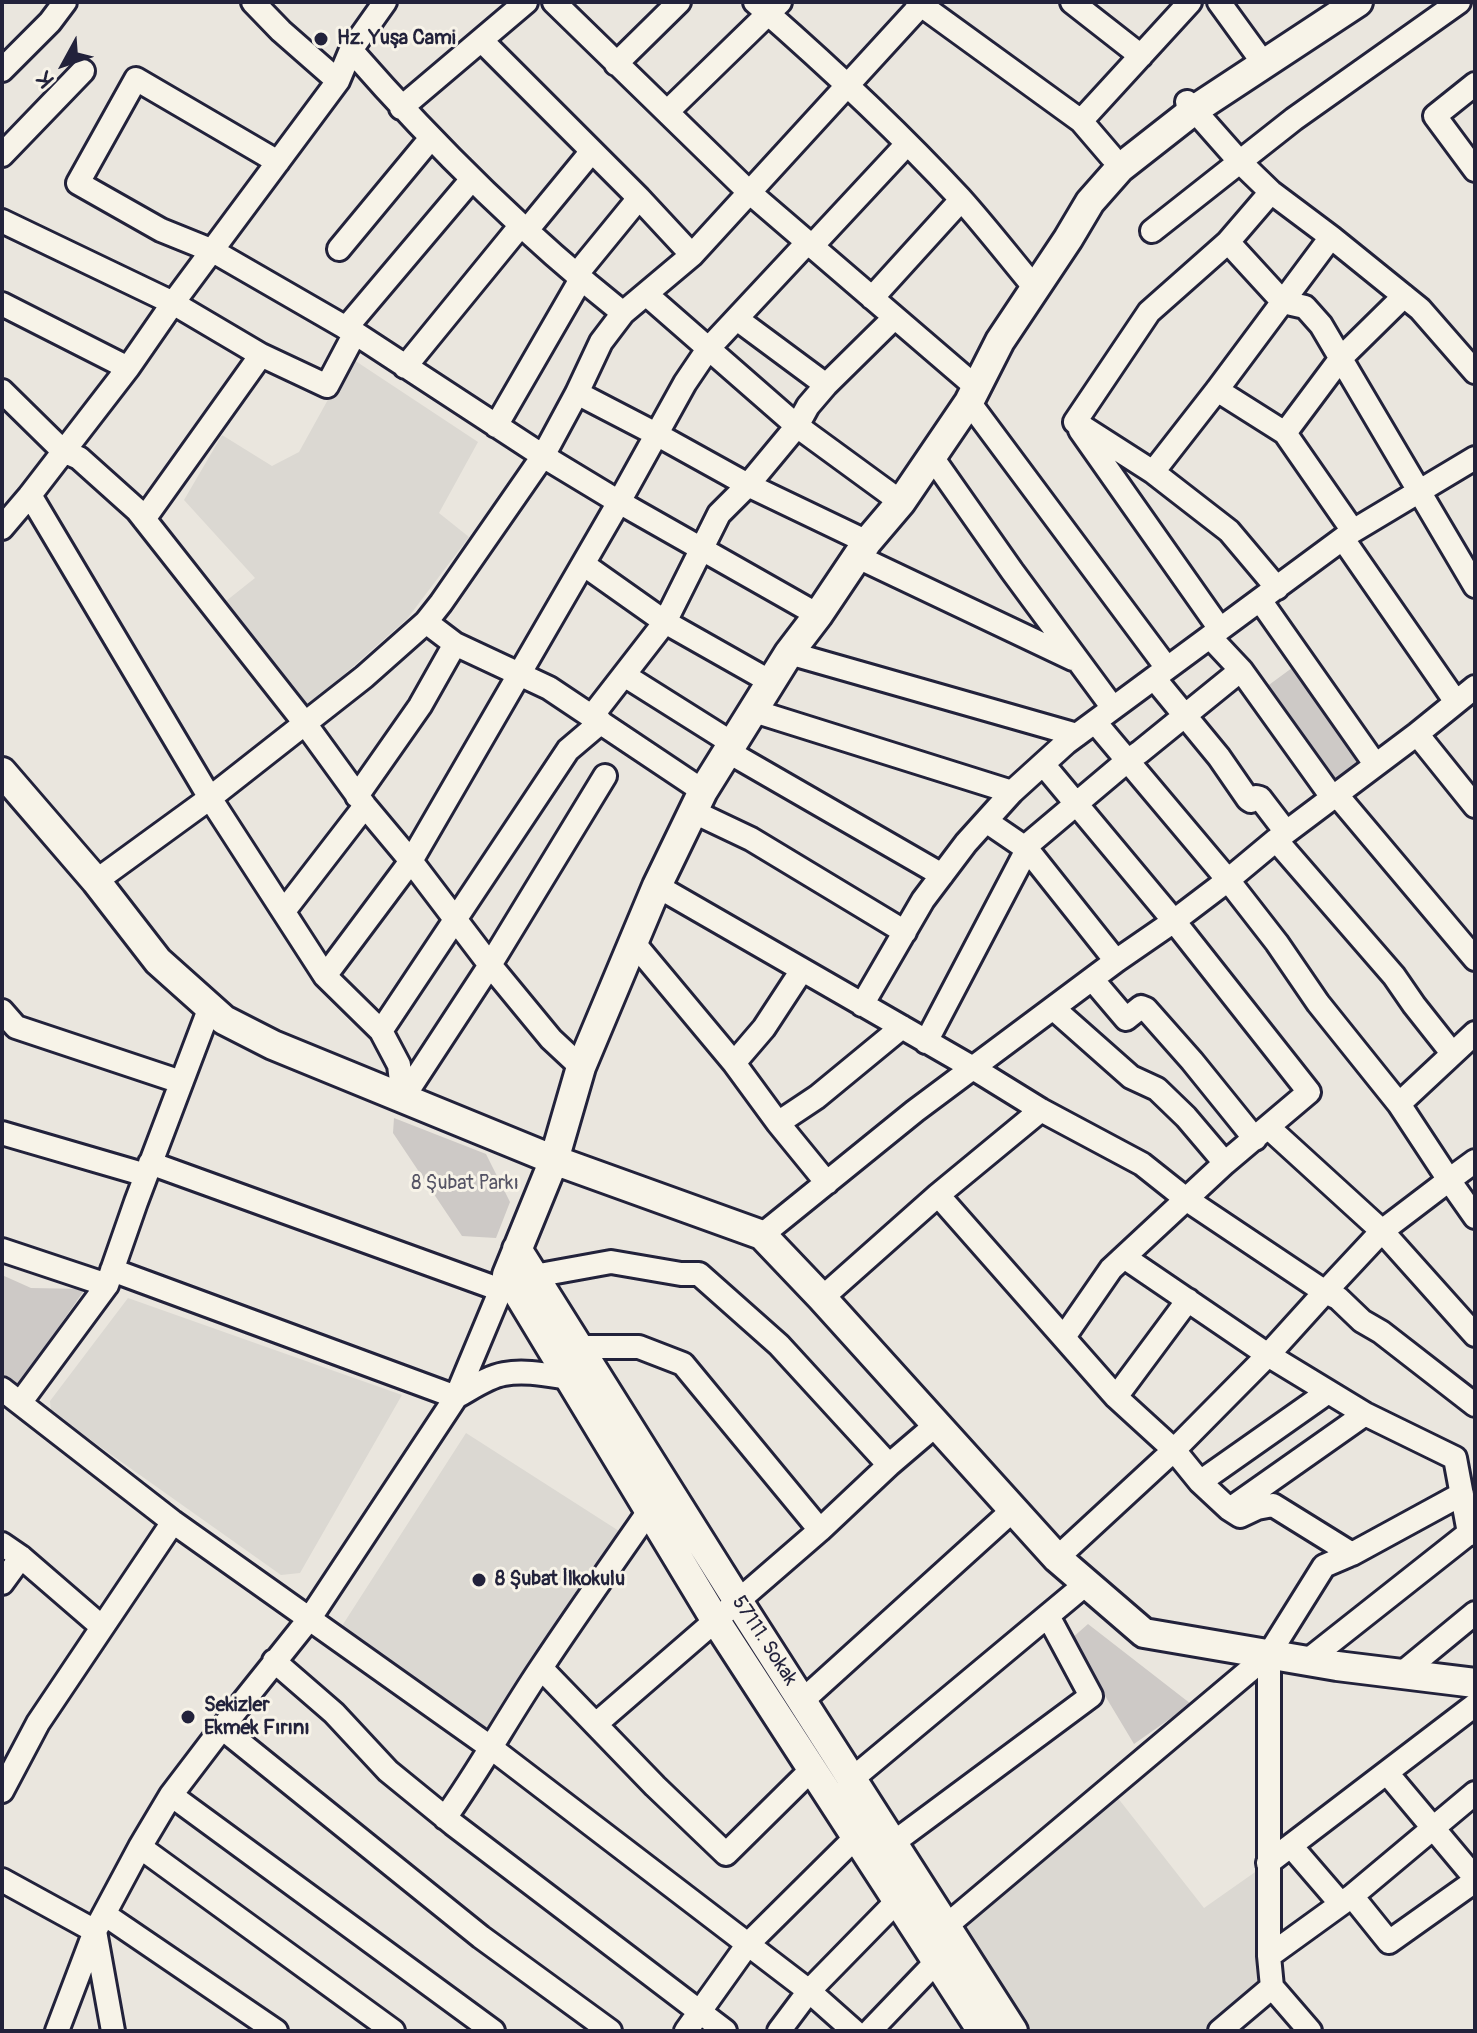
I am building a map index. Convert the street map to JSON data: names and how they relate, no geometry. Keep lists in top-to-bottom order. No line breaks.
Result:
{"streets":{"main road":["57111. Sokak"]},"parks":["8 Şubat Parkı"],"places":["Hz. Yuşa Cami","8 Şubat İlkokulu","Sekizler Ekmek Fırını"],"north":"bottom left"}
